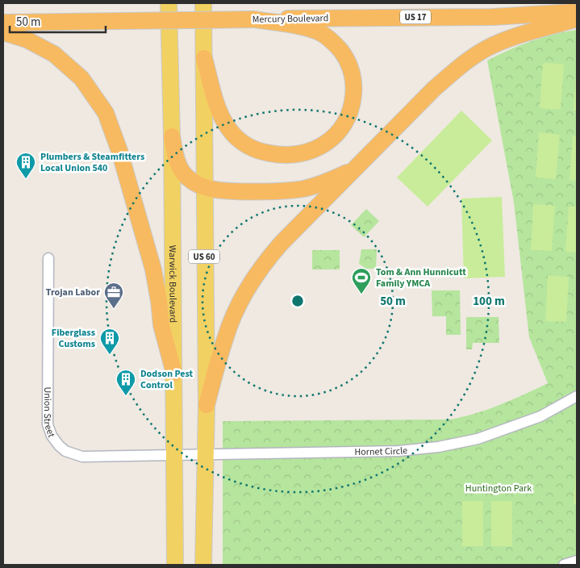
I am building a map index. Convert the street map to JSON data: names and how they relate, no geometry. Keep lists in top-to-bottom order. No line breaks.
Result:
{"streets":{"highway":["US 17","Mercury Boulevard"],"main road":["US 60","Warwick Boulevard"],"street":["Union Street","Hornet Circle"]},"crossings":[["US 60","Hornet Circle"],["Warwick Boulevard","Union Street"],["Warwick Boulevard","Hornet Circle"],["Union Street","Hornet Circle"]],"parks":["Huntington Park"],"places":{"building":["Plumbers & Steamfitters Local Union 540","Fiberglass Customs","Dodson Pest Control"],"sports":["Tom & Ann Hunnicutt Family YMCA"],"office":["Trojan Labor"]},"scale_bar":"50 m","rings":["50 m","100 m"]}
